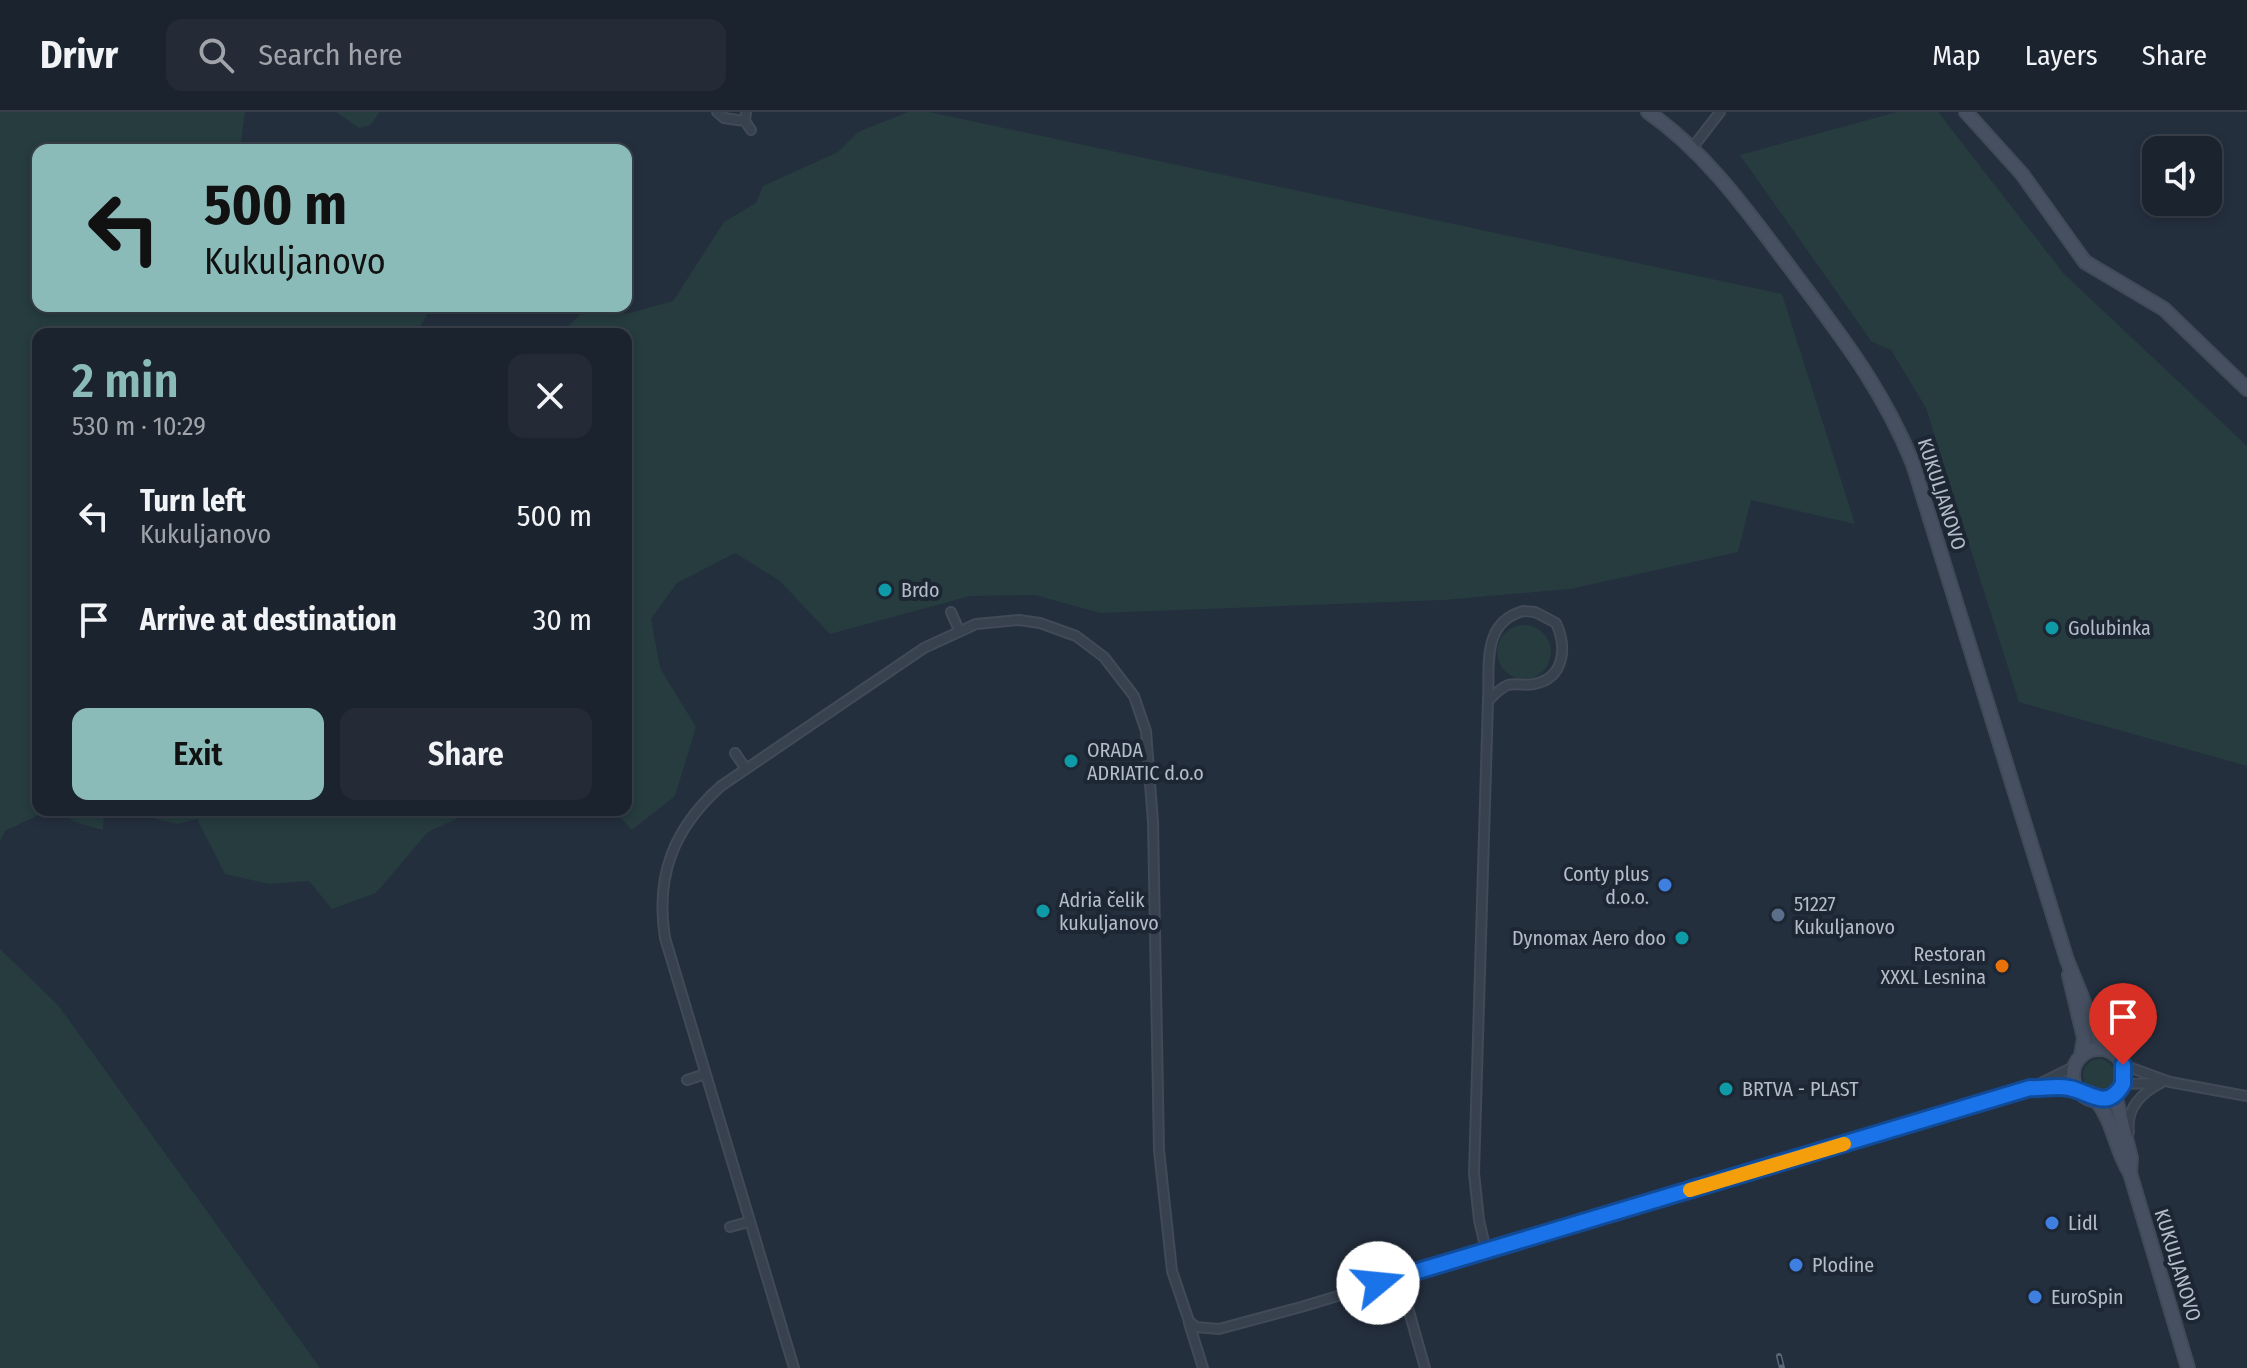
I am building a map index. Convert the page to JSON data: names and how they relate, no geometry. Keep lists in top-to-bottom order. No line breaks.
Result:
{"streets":{"main road":["KUKULJANOVO"]},"places":["Brdo","Golubinka","ORADA ADRIATIC d.o.o","Conty plus d.o.o.","Adria čelik kukuljanovo","51227 Kukuljanovo","Dynomax Aero doo","Restoran XXXL Lesnina","BRTVA - PLAST","Lidl","Plodine","EuroSpin"],"page":{"header":"Drivr","search":"Search here","nav":["Map","Layers","Share"],"turn":["500 m","Kukuljanovo"],"heading":["2 min","530 m · 10:29"],"list":[{"name":"Turn left","note":"Kukuljanovo","value":"500 m"},{"name":"Arrive at destination","value":"30 m"}],"buttons":["Exit","Share"]}}
